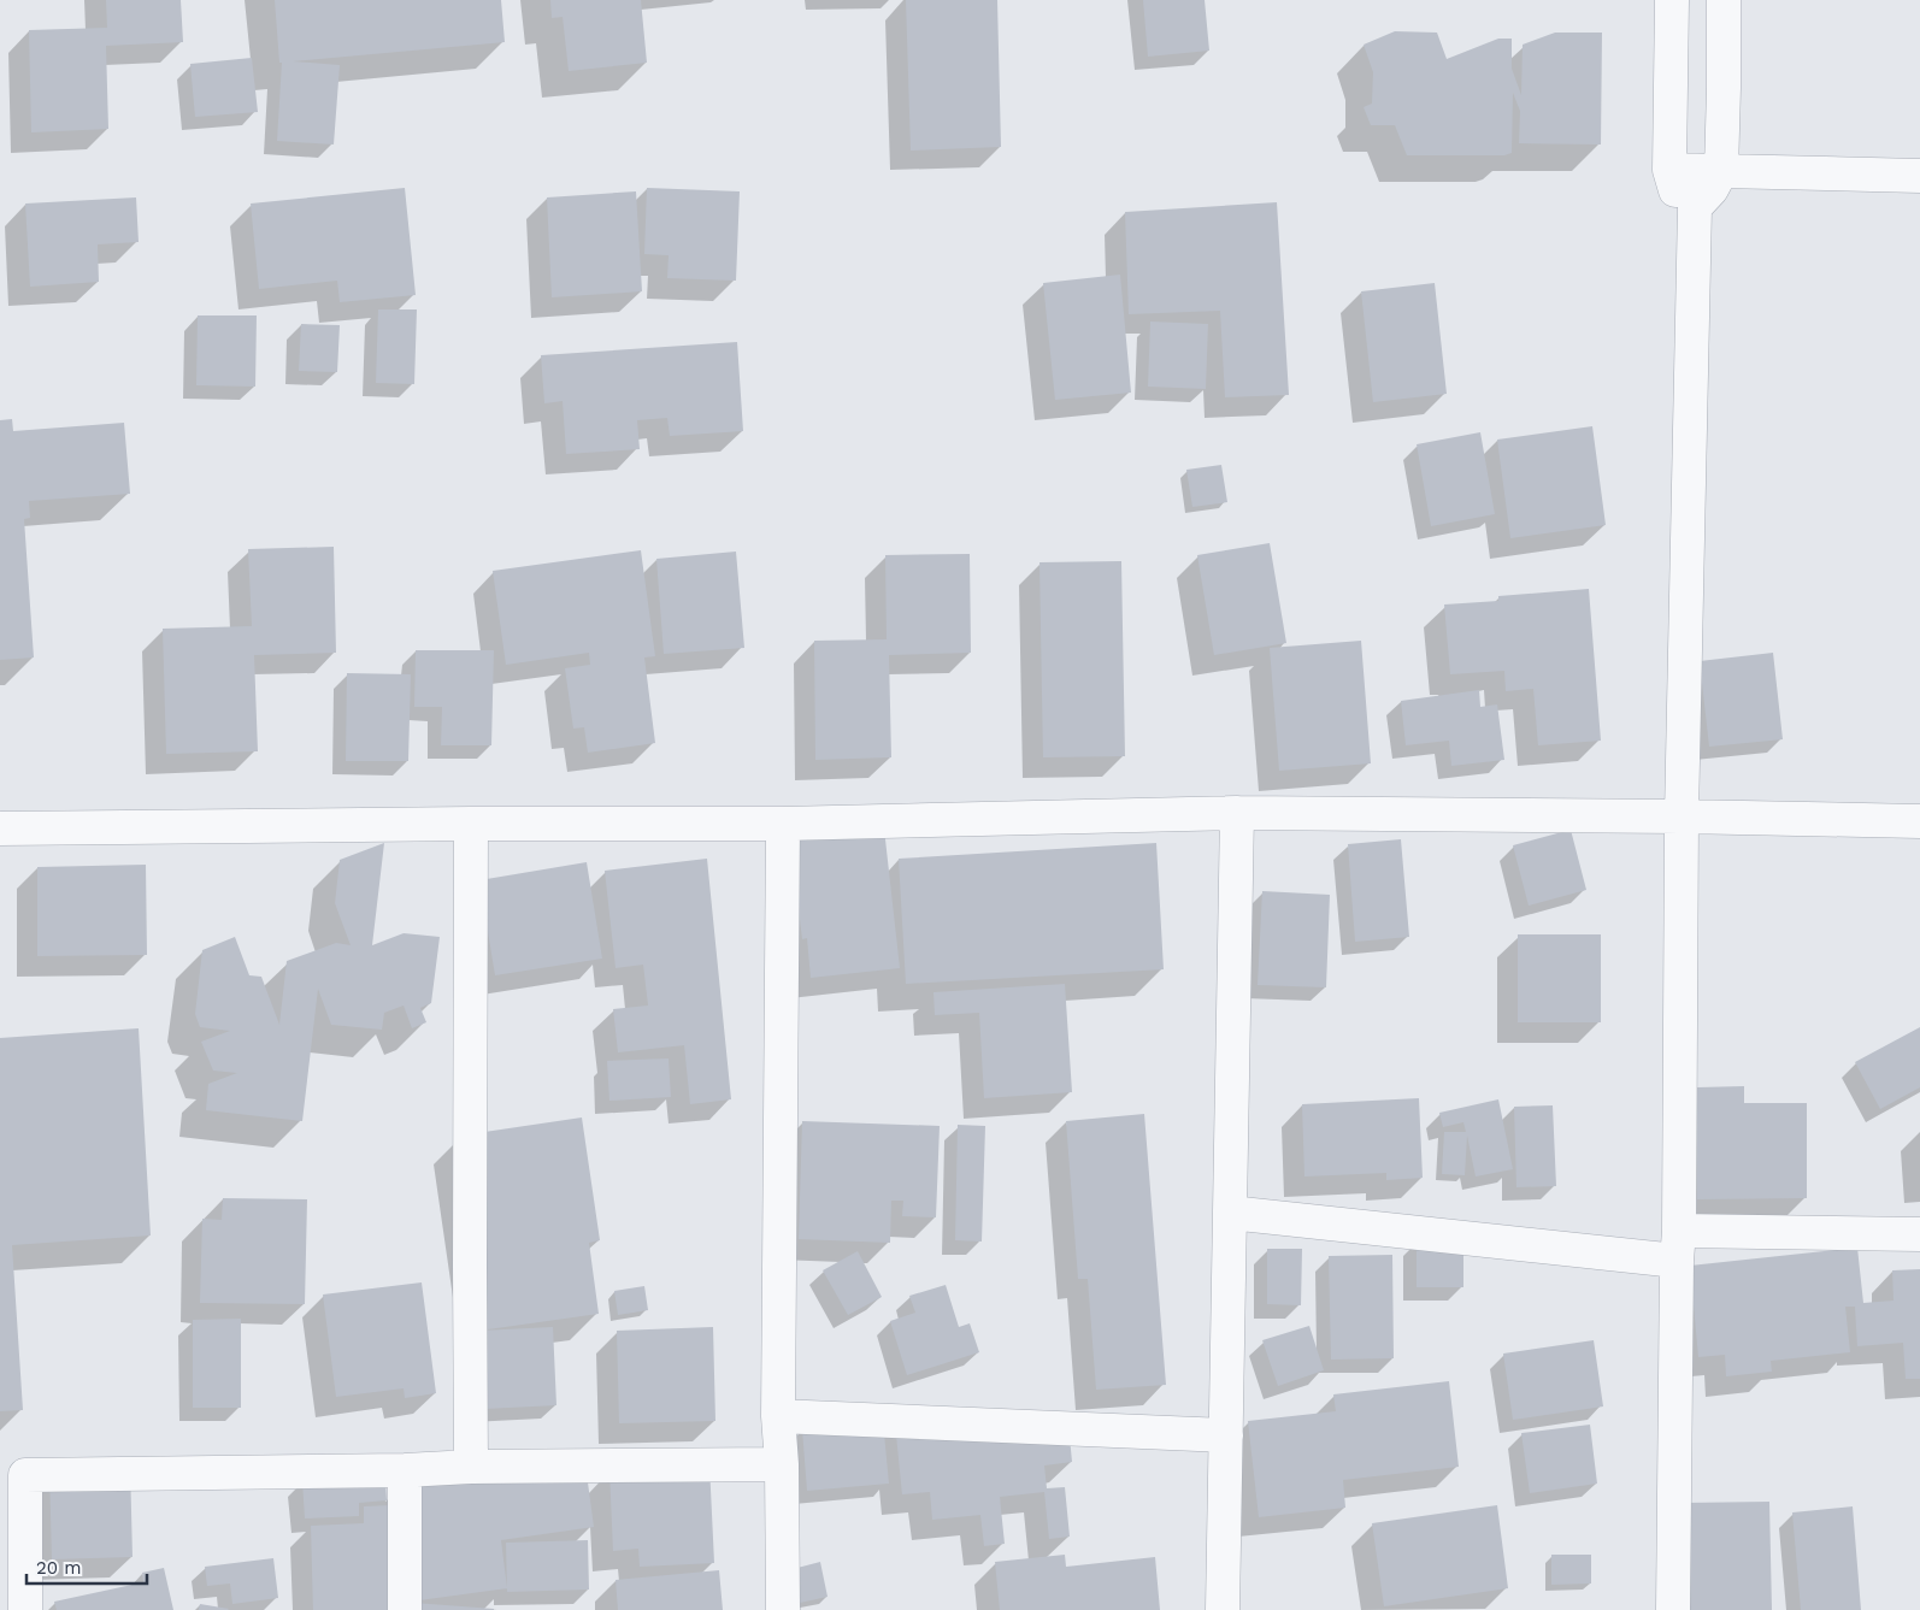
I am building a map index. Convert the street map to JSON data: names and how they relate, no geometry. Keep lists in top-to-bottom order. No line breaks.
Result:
{"scale_bar":"20 m"}
